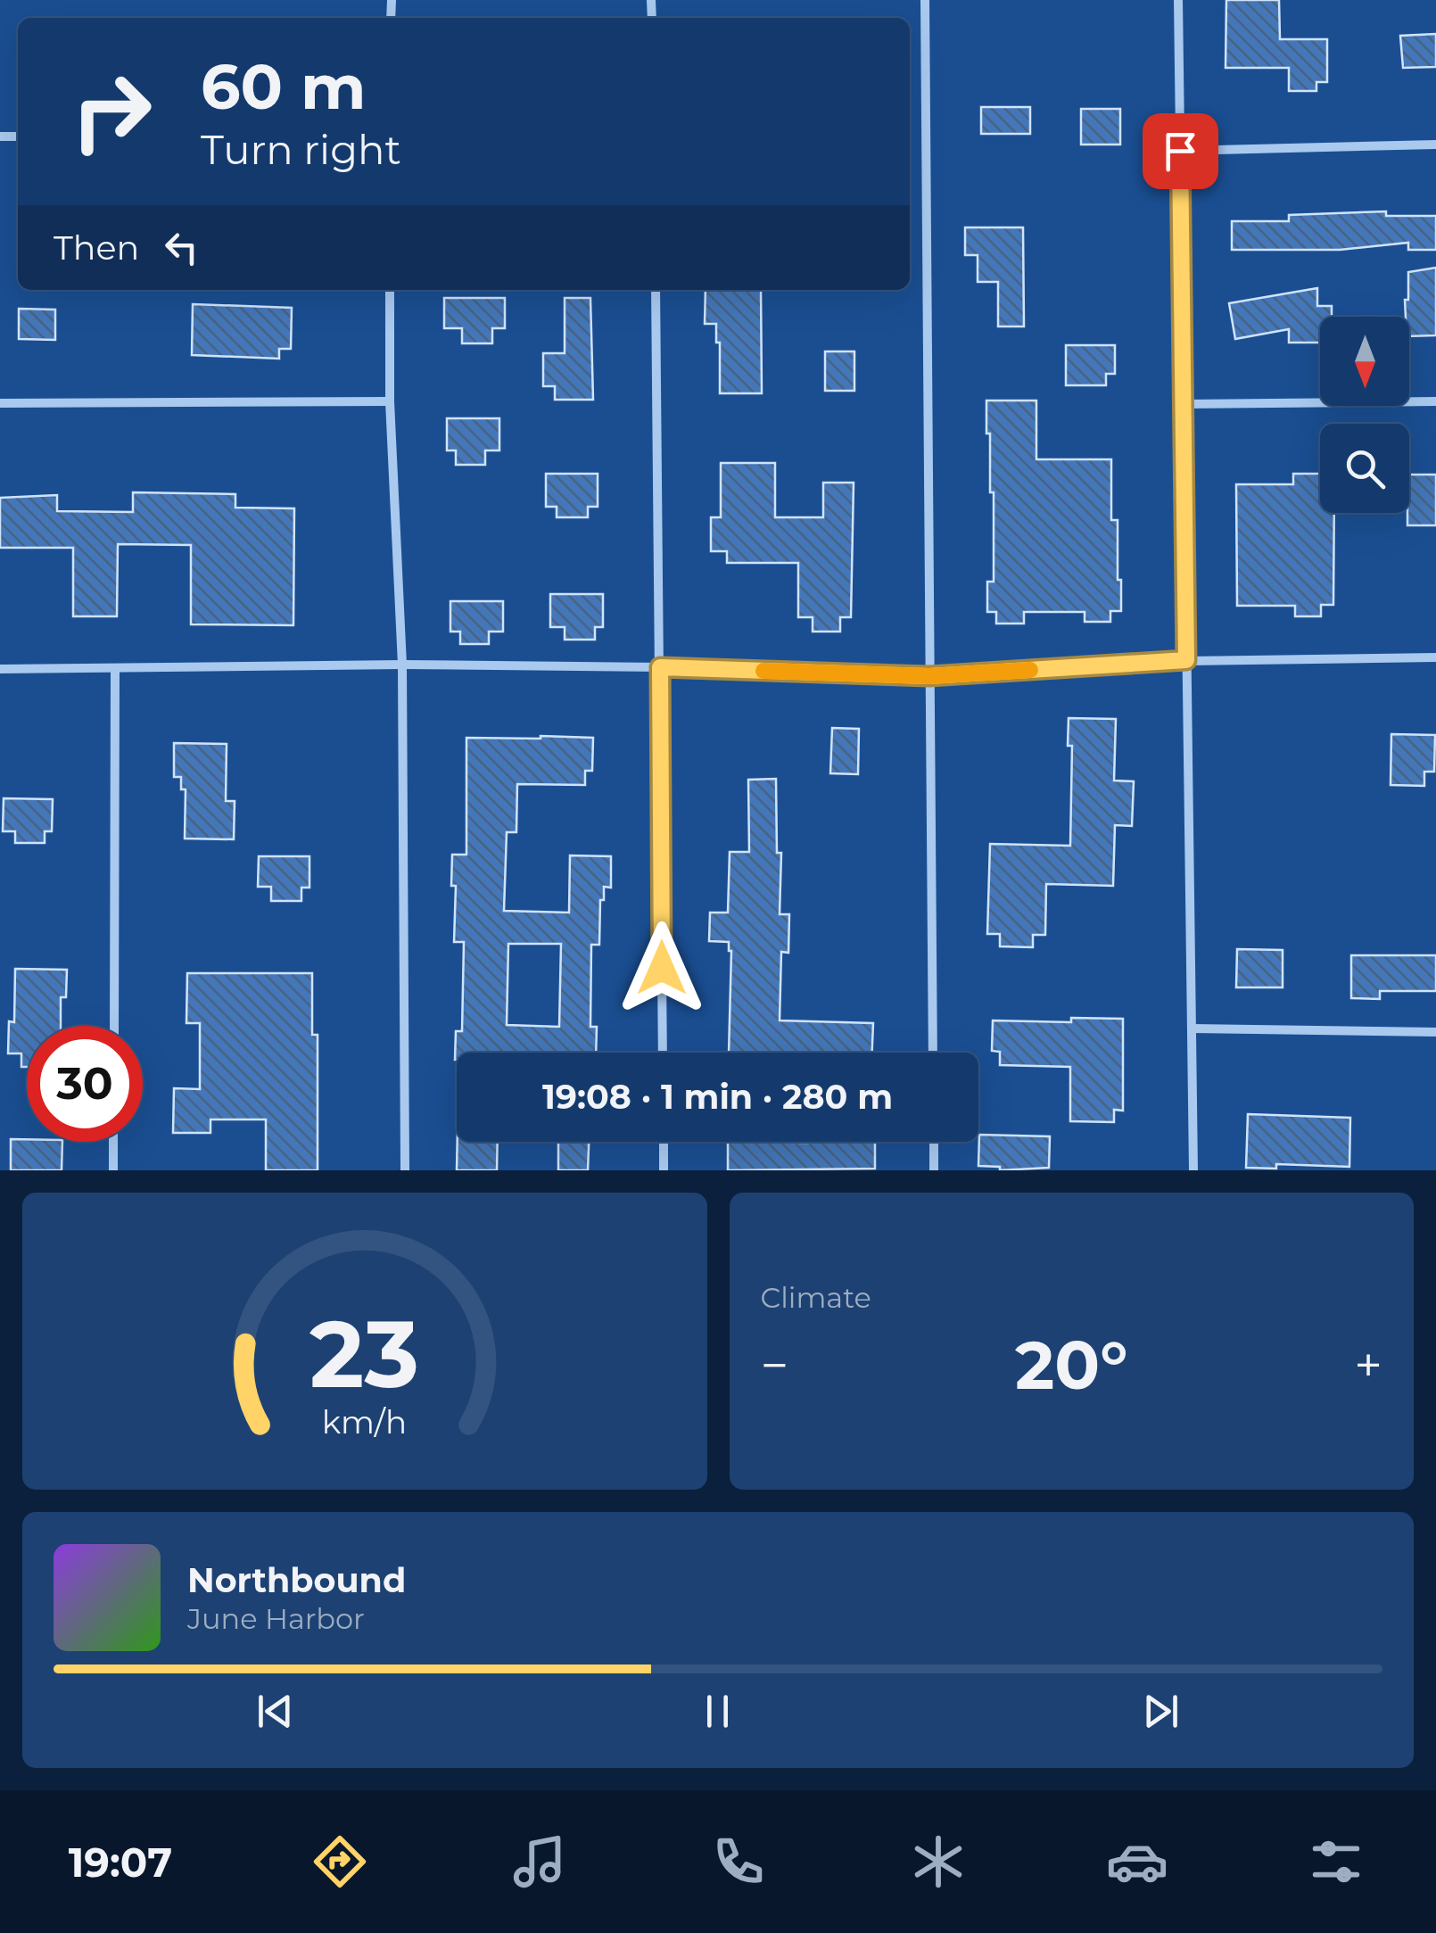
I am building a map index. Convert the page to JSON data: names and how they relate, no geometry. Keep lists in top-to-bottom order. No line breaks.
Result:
{"north":"bottom","page":{"turn":["60 m","Turn right"],"then":"Then","limit":"30","trip":"19:08 · 1 min · 280 m","tile":"Climate","heat":["−","20°","+"],"song":["Northbound","June Harbor"],"tabs":"19:07","gauge":["23","km/h"]}}
